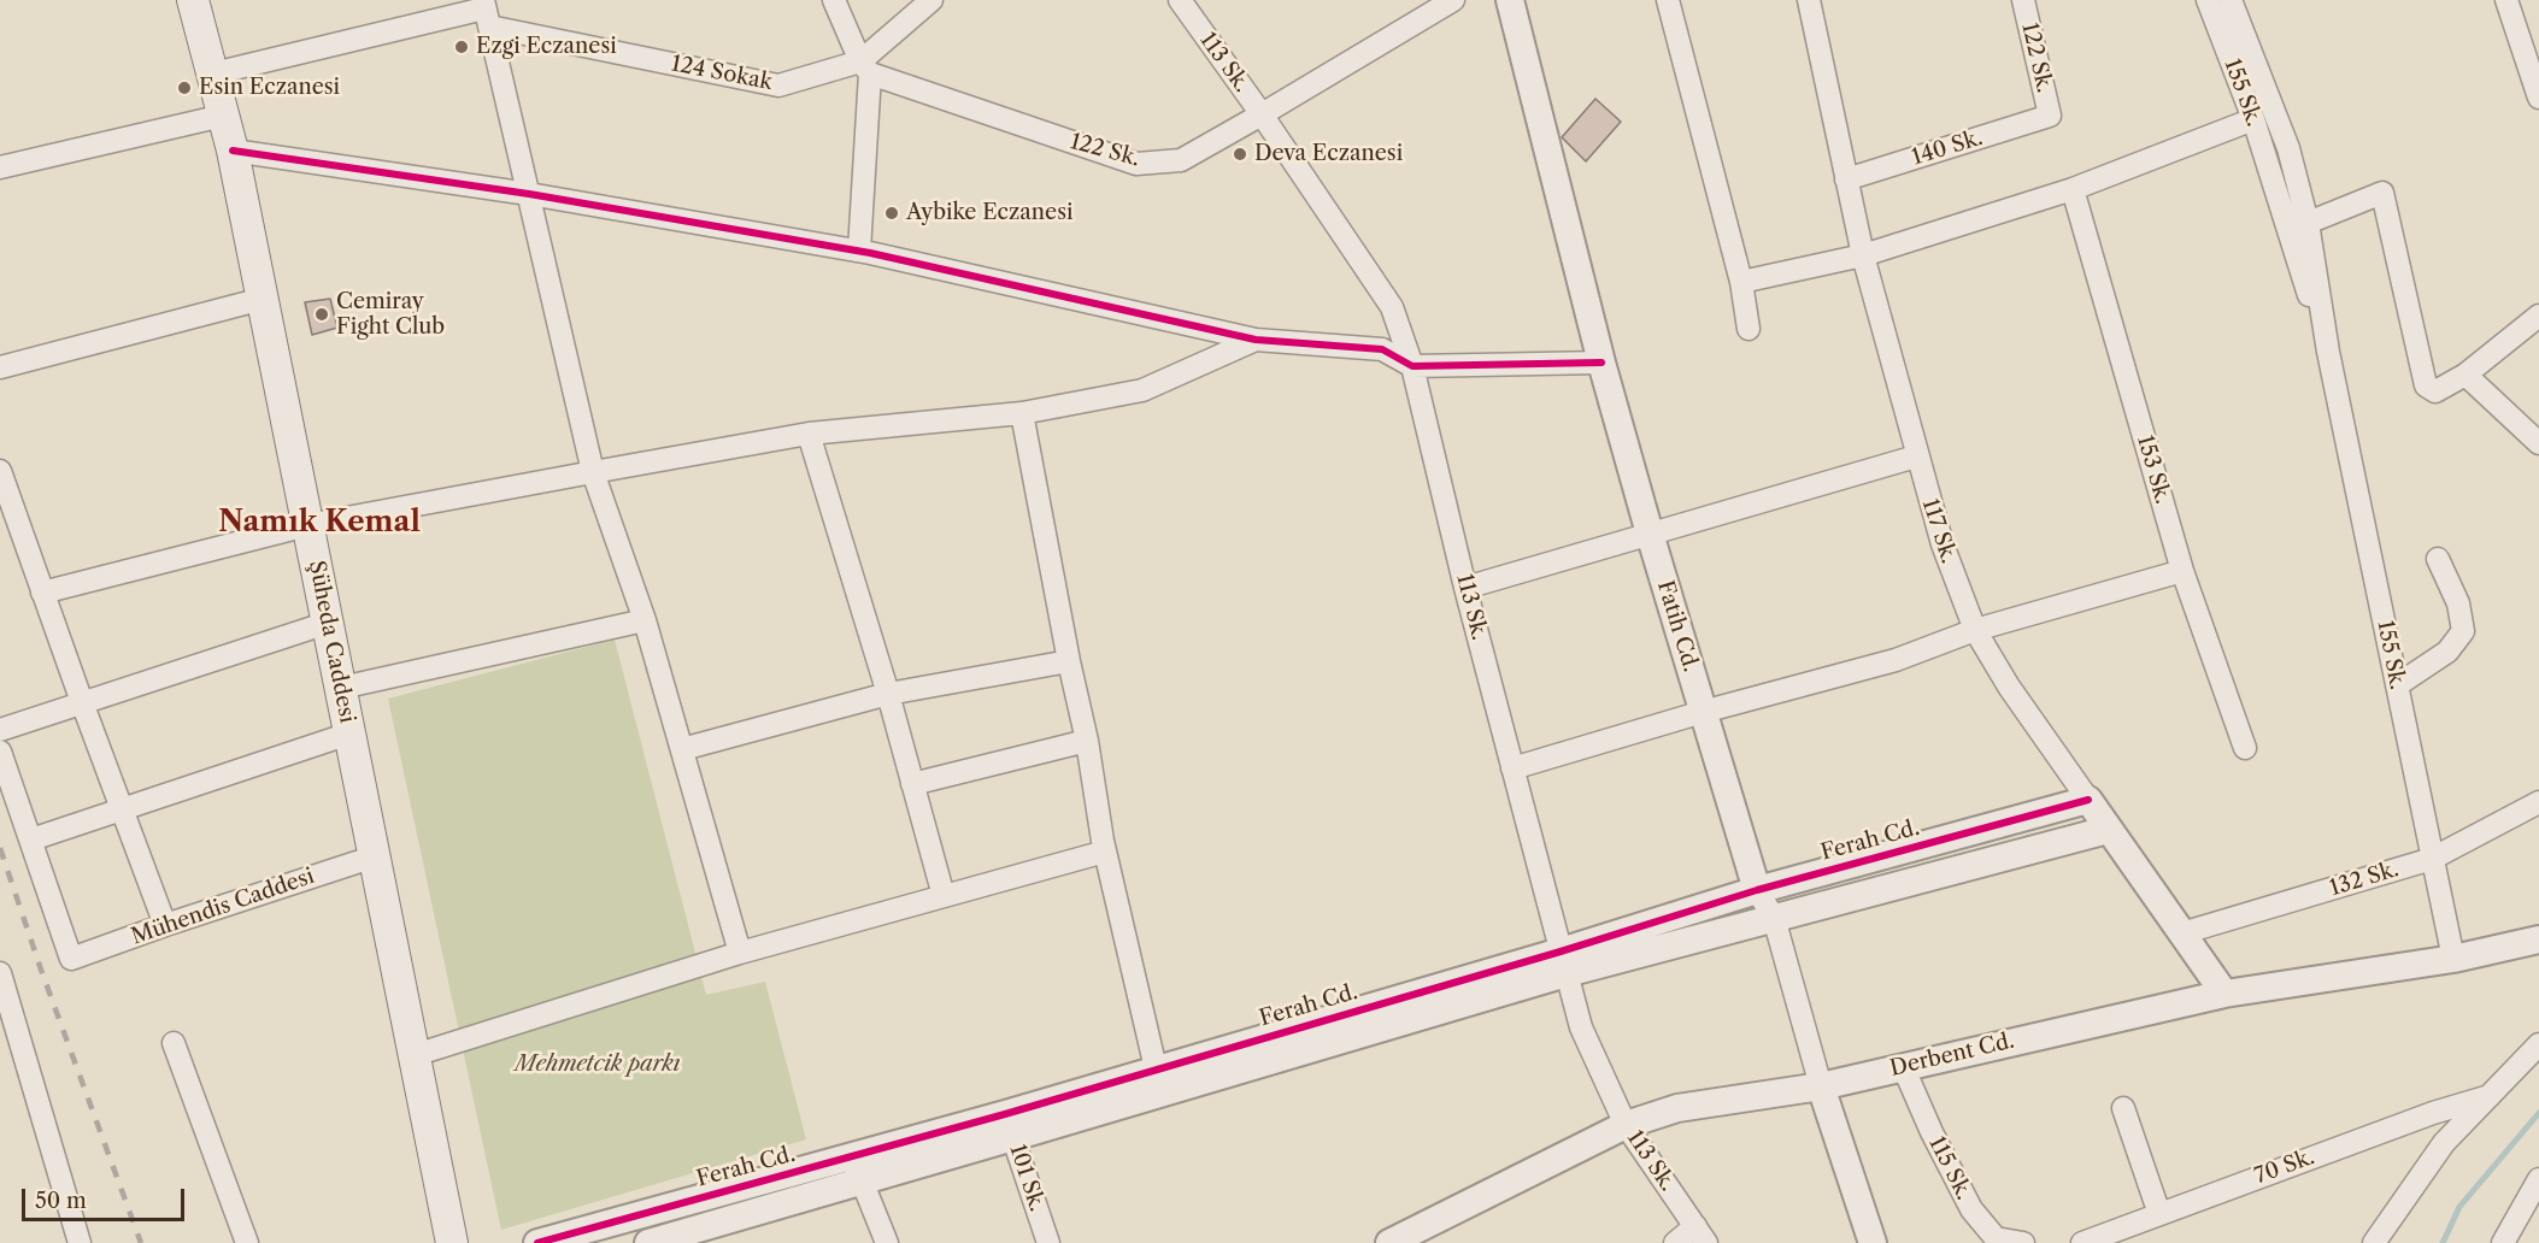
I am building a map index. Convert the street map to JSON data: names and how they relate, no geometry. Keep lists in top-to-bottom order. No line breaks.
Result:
{"streets":{"main road":["Şüheda Caddesi"],"street":["122 Sk.","113 Sk.","124 Sokak","155 Sk.","140 Sk.","153 Sk.","117 Sk.","Fatih Cd.","Ferah Cd.","132 Sk.","Mühendis Caddesi","Derbent Cd.","70 Sk.","115 Sk.","101 Sk."]},"crossings":[["122 Sk.","113 Sk."],["122 Sk.","124 Sokak"],["122 Sk.","140 Sk."],["113 Sk.","Ferah Cd."],["113 Sk.","Derbent Cd."],["155 Sk.","132 Sk."],["155 Sk.","Derbent Cd."],["140 Sk.","117 Sk."],["117 Sk.","Ferah Cd."],["117 Sk.","132 Sk."],["117 Sk.","Derbent Cd."],["Fatih Cd.","Ferah Cd."],["Fatih Cd.","Derbent Cd."],["Şüheda Caddesi","Mühendis Caddesi"],["Ferah Cd.","101 Sk."],["Derbent Cd.","115 Sk."]],"districts":["Namık Kemal"],"parks":["Mehmetcik parkı"],"places":["Ezgi Eczanesi","Esin Eczanesi","Deva Eczanesi","Aybike Eczanesi","Cemiray Fight Club"],"scale_bar":"50 m"}
